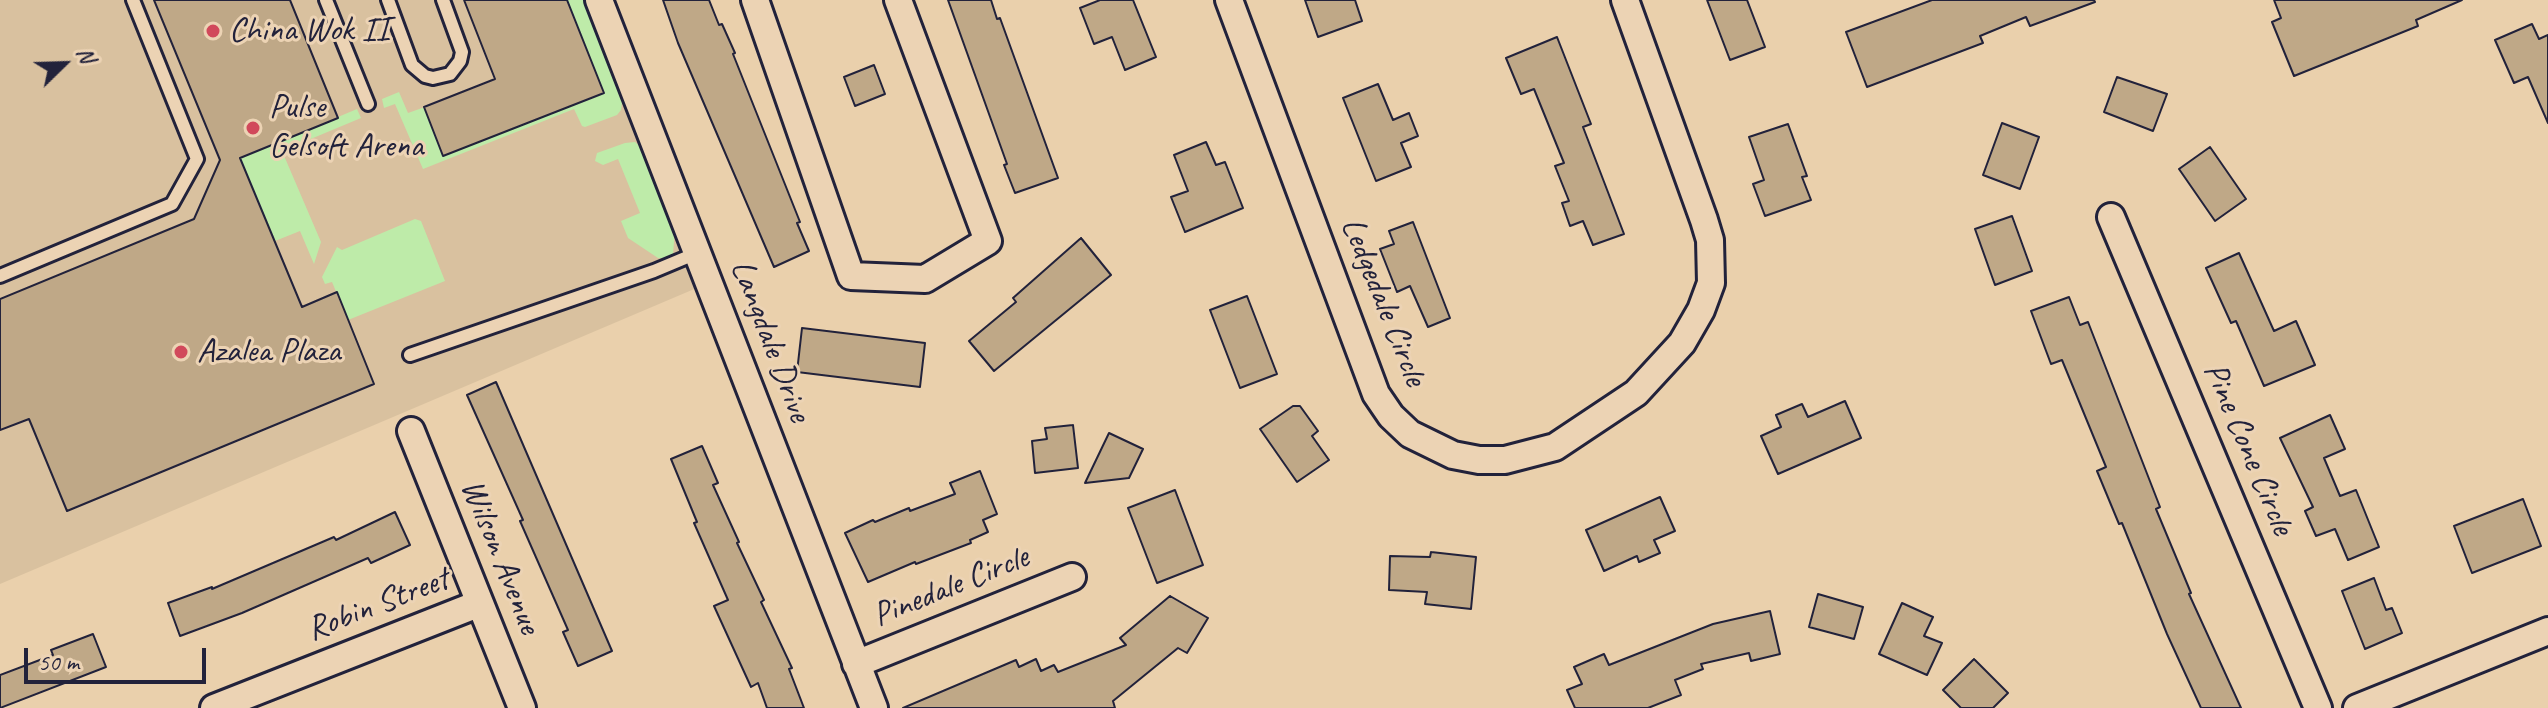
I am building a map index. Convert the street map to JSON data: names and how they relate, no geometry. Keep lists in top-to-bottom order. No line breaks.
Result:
{"streets":{"street":["Ledgedale Circle","Langdale Drive","Pine Cone Circle","Wilson Avenue","Pinedale Circle","Robin Street"]},"crossings":[["Langdale Drive","Pinedale Circle"],["Wilson Avenue","Robin Street"]],"places":["China Wok II","Pulse Gelsoft Arena","Azalea Plaza"],"scale_bar":"50 m","north":"top right"}
